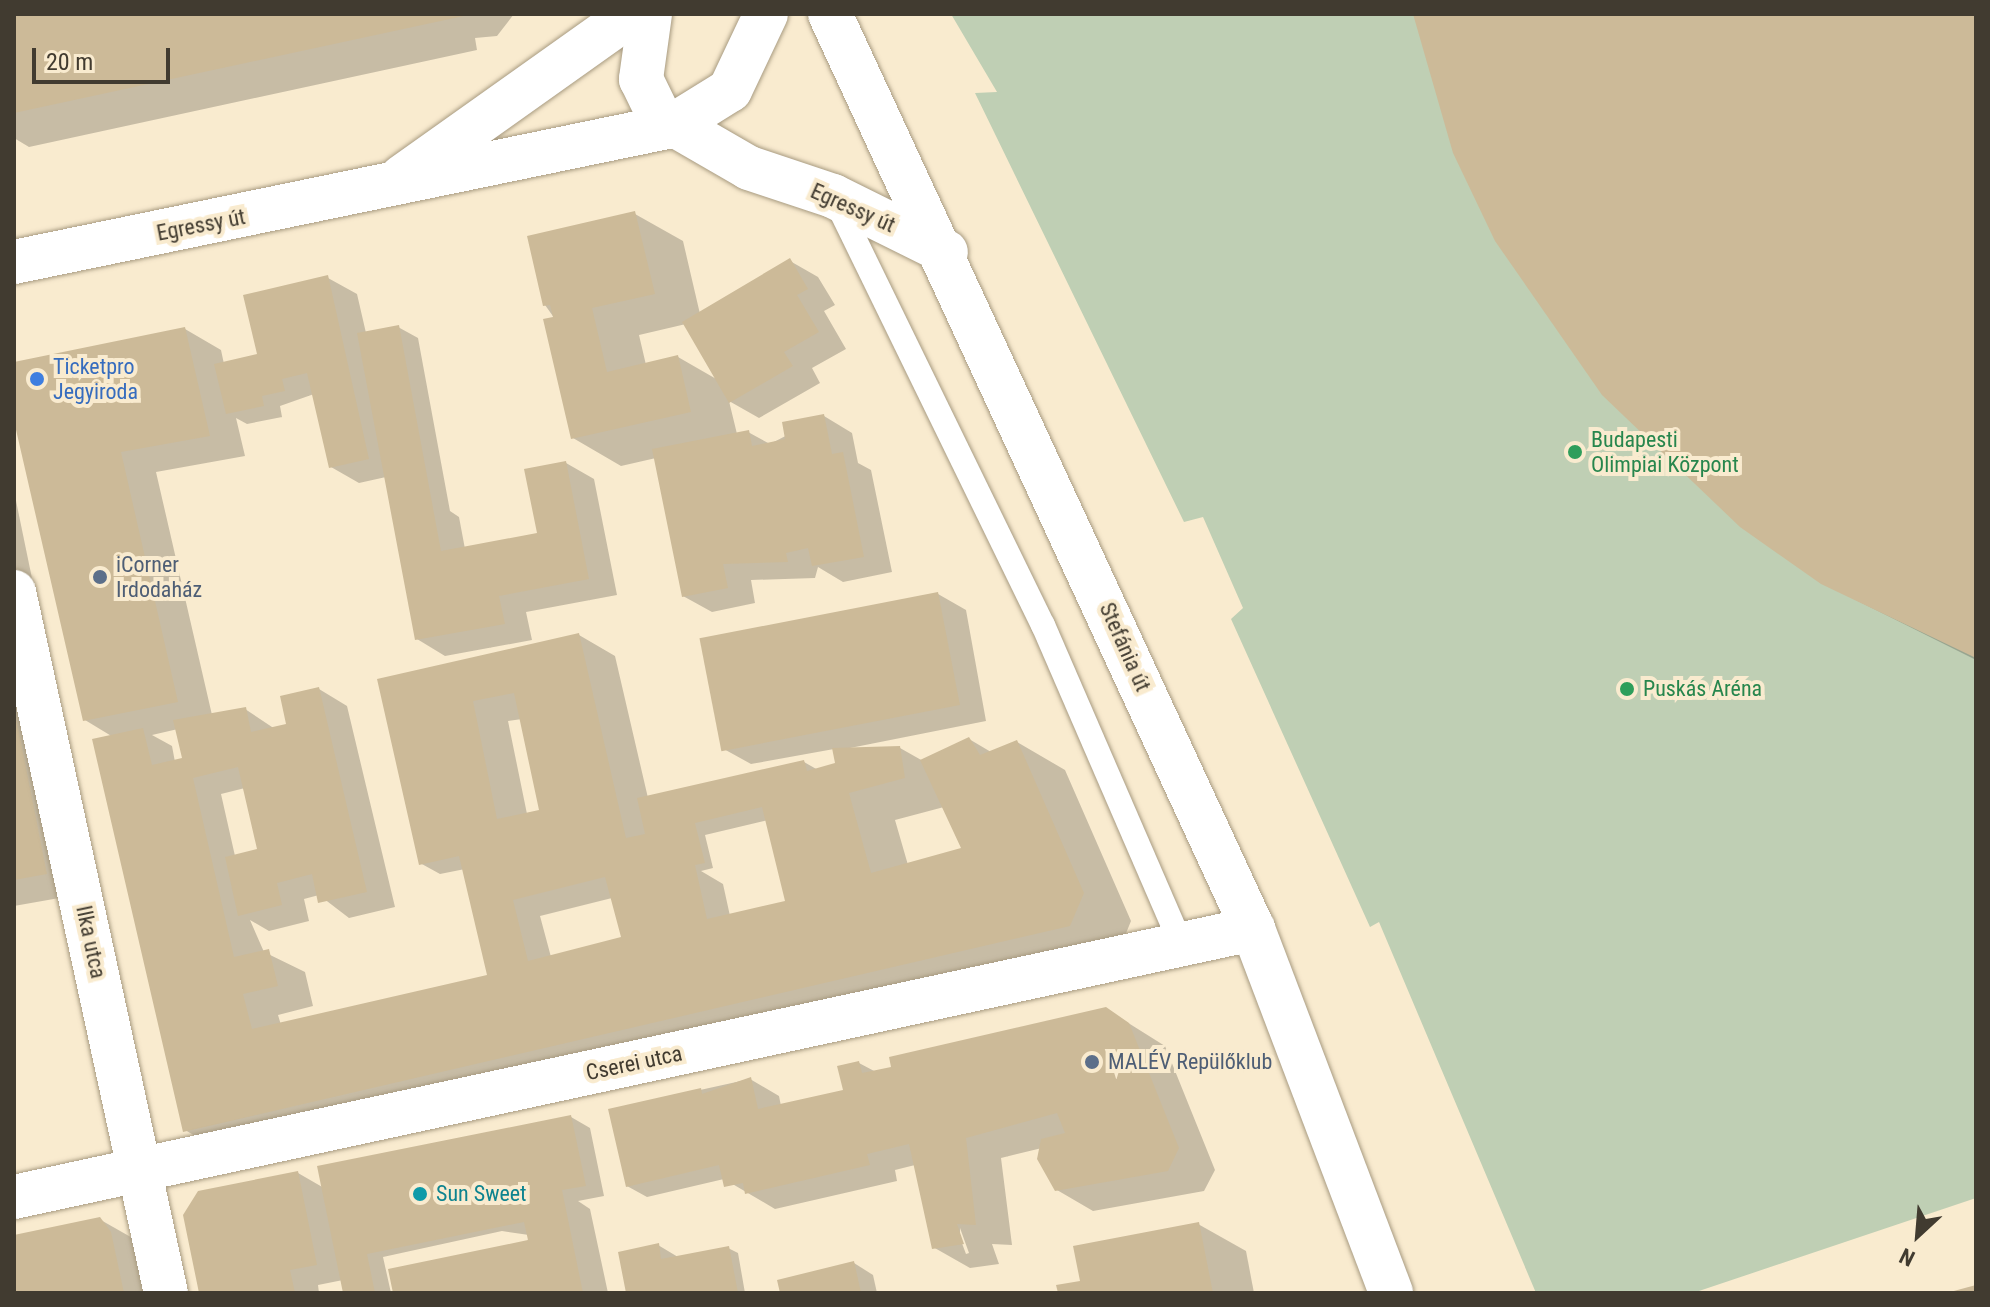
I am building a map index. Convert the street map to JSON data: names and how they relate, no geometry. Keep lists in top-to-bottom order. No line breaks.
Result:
{"streets":{"street":["Egressy út","Stefánia út","Ilka utca","Cserei utca"]},"crossings":[["Egressy út","Stefánia út"],["Stefánia út","Cserei utca"],["Ilka utca","Cserei utca"]],"places":["Ticketpro Jegyiroda","Budapesti Olimpiai Központ","iCorner Irdodaház","Puskás Aréna","MALÉV Repülőklub","Sun Sweet"],"scale_bar":"20 m","north":"bottom left"}
